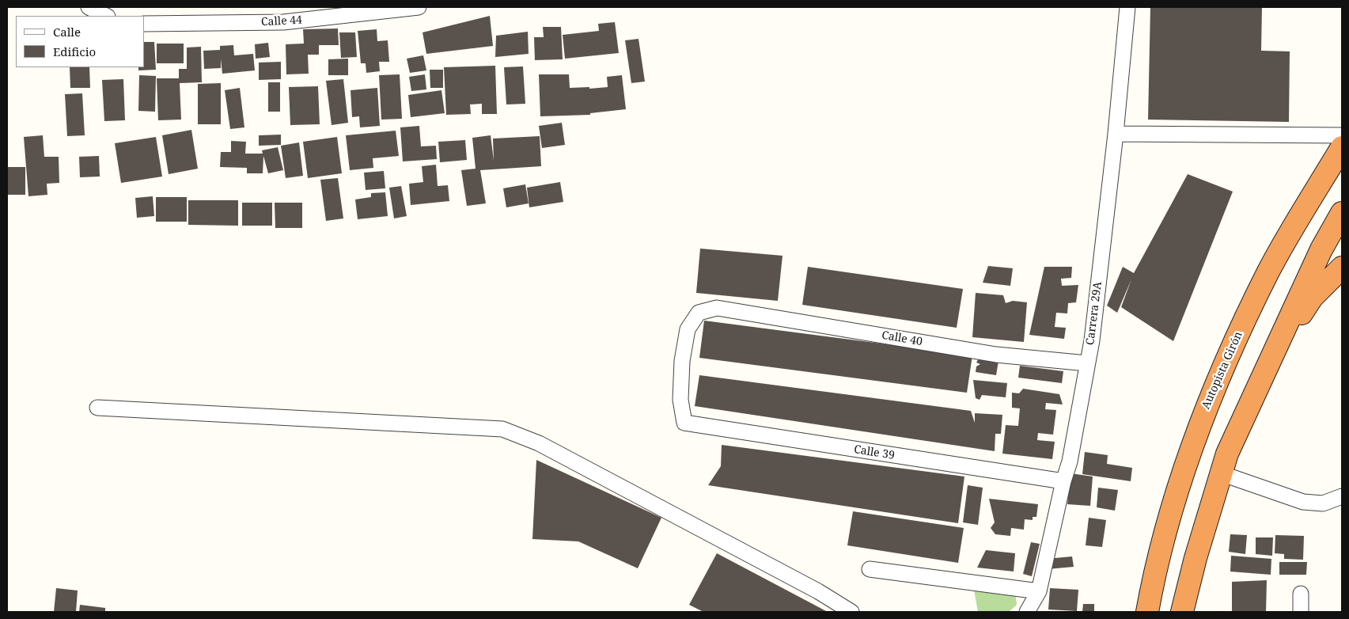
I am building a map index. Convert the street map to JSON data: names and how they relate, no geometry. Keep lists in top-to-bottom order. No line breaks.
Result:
{"streets":{"highway":["Autopista Girón"],"street":["Calle 44","Carrera 29A","Calle 40","Calle 39"]},"crossings":[["Carrera 29A","Calle 40"],["Carrera 29A","Calle 39"],["Calle 40","Calle 39"]],"legend":["Calle","Edificio"]}
